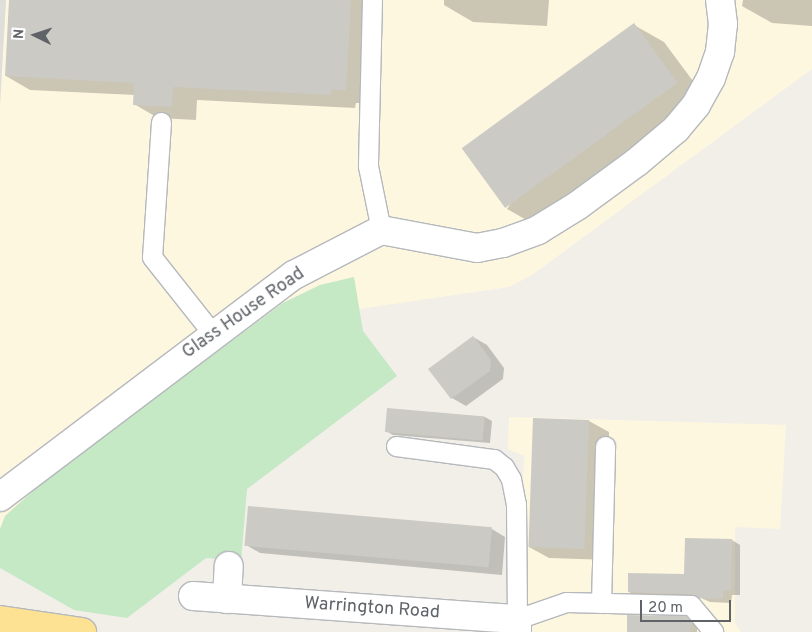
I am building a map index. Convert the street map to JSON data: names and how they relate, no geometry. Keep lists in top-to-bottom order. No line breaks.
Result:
{"streets":{"street":["Glass House Road","Warrington Road"]},"scale_bar":"20 m","north":"left"}
